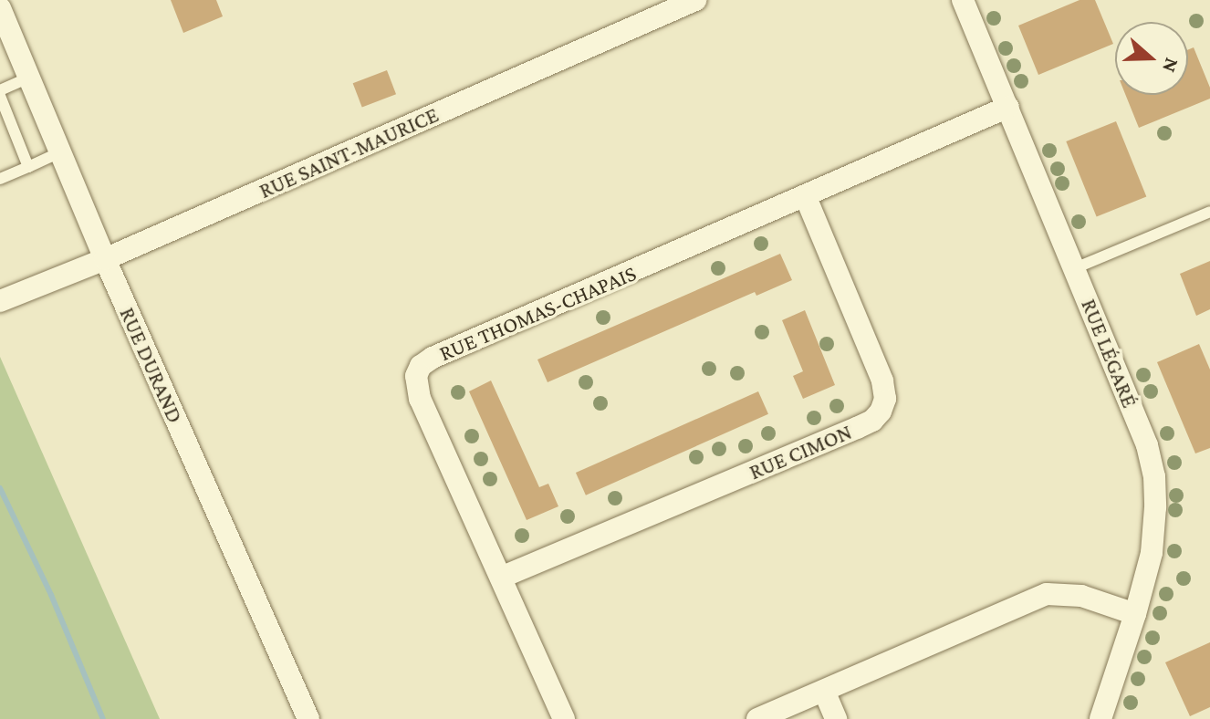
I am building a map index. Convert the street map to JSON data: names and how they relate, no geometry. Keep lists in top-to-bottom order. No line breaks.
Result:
{"streets":{"street":["RUE SAINT-MAURICE","RUE THOMAS-CHAPAIS","RUE LÉGARÉ","RUE DURAND","RUE CIMON"]},"crossings":[["RUE SAINT-MAURICE","RUE DURAND"],["RUE THOMAS-CHAPAIS","RUE LÉGARÉ"],["RUE THOMAS-CHAPAIS","RUE CIMON"]],"north":"right"}
